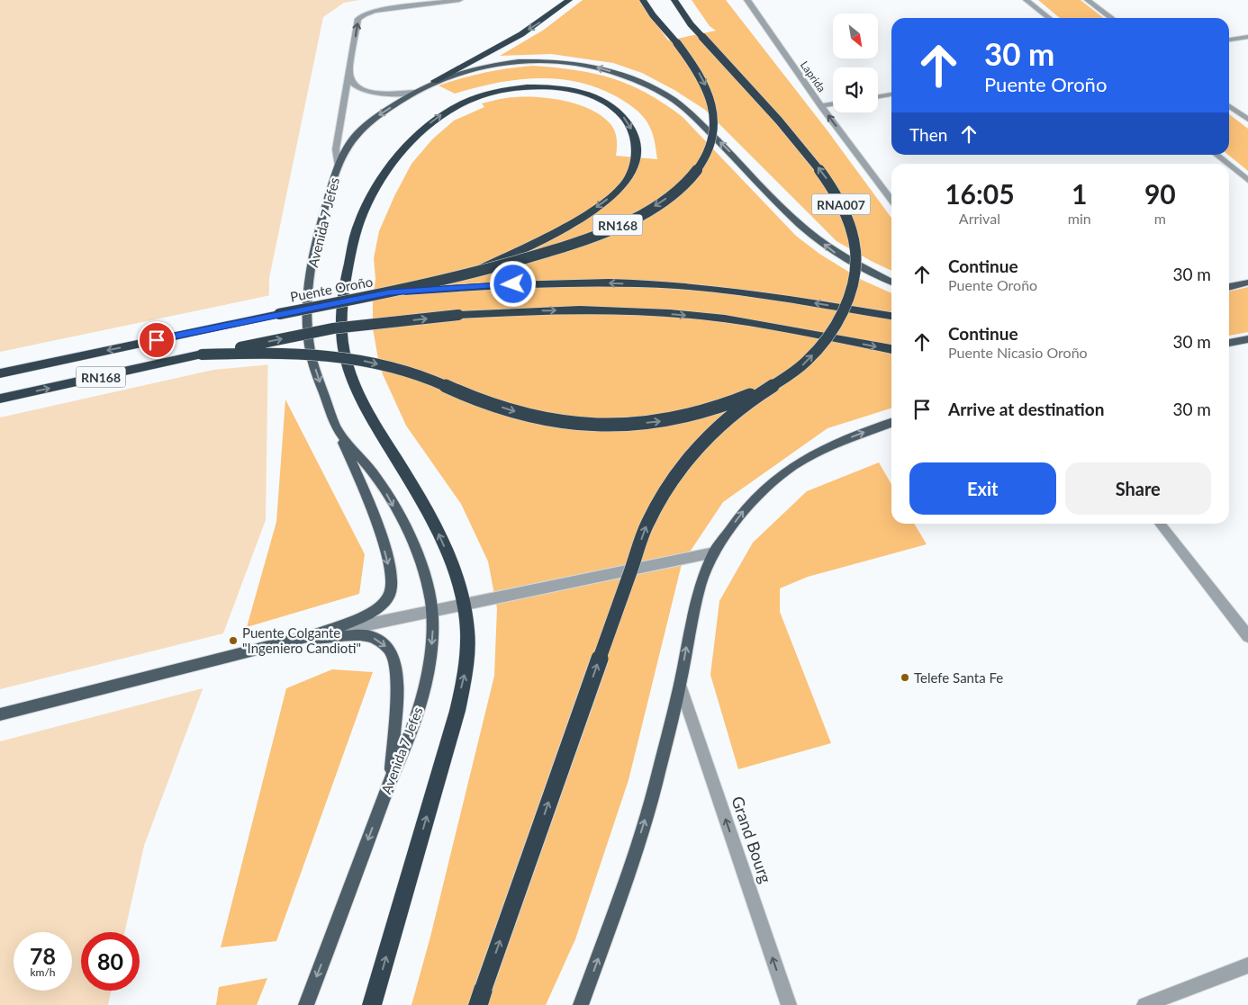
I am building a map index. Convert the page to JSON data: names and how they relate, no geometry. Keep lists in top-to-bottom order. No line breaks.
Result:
{"streets":{"highway":["RNA007","RN168","Puente Oroño"],"main road":["Avenida 7 Jefes"],"street":["Laprida","Grand Bourg"]},"crossings":[["RN168","Puente Oroño"]],"one_way":["Laprida","Grand Bourg"],"places":["Puente Colgante \"Ingeniero Candioti\"","Telefe Santa Fe"],"north":"bottom right","page":{"turn":["30 m","Puente Oroño"],"then":"Then","eta":["16:05","Arrival","1","min","90","m"],"list":[{"name":"Continue","note":"Puente Oroño","value":"30 m"},{"name":"Continue","note":"Puente Nicasio Oroño","value":"30 m"},{"name":"Arrive at destination","value":"30 m"}],"buttons":["Exit","Share"],"speed":"78 km/h","limit":"80"}}
